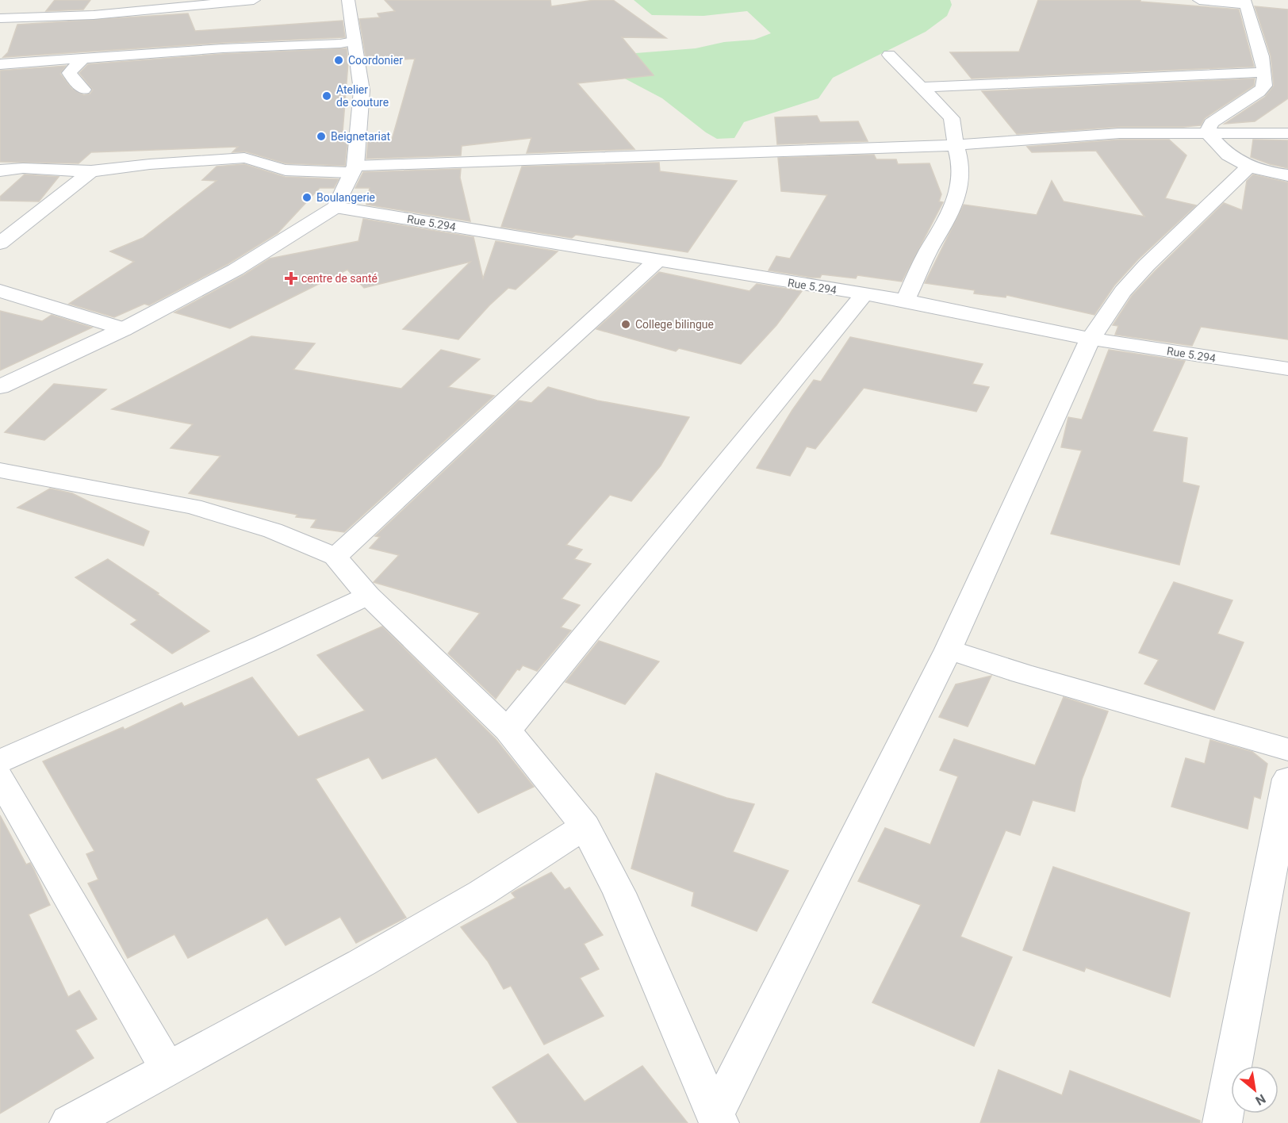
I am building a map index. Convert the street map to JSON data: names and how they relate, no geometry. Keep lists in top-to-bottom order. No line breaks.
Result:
{"streets":{"street":["Rue 5.294"]},"places":{"other":["Coordonier","Atelier de couture","Beignetariat","Boulangerie","College bilingue"],"health":["centre de santé"]},"north":"bottom right"}
